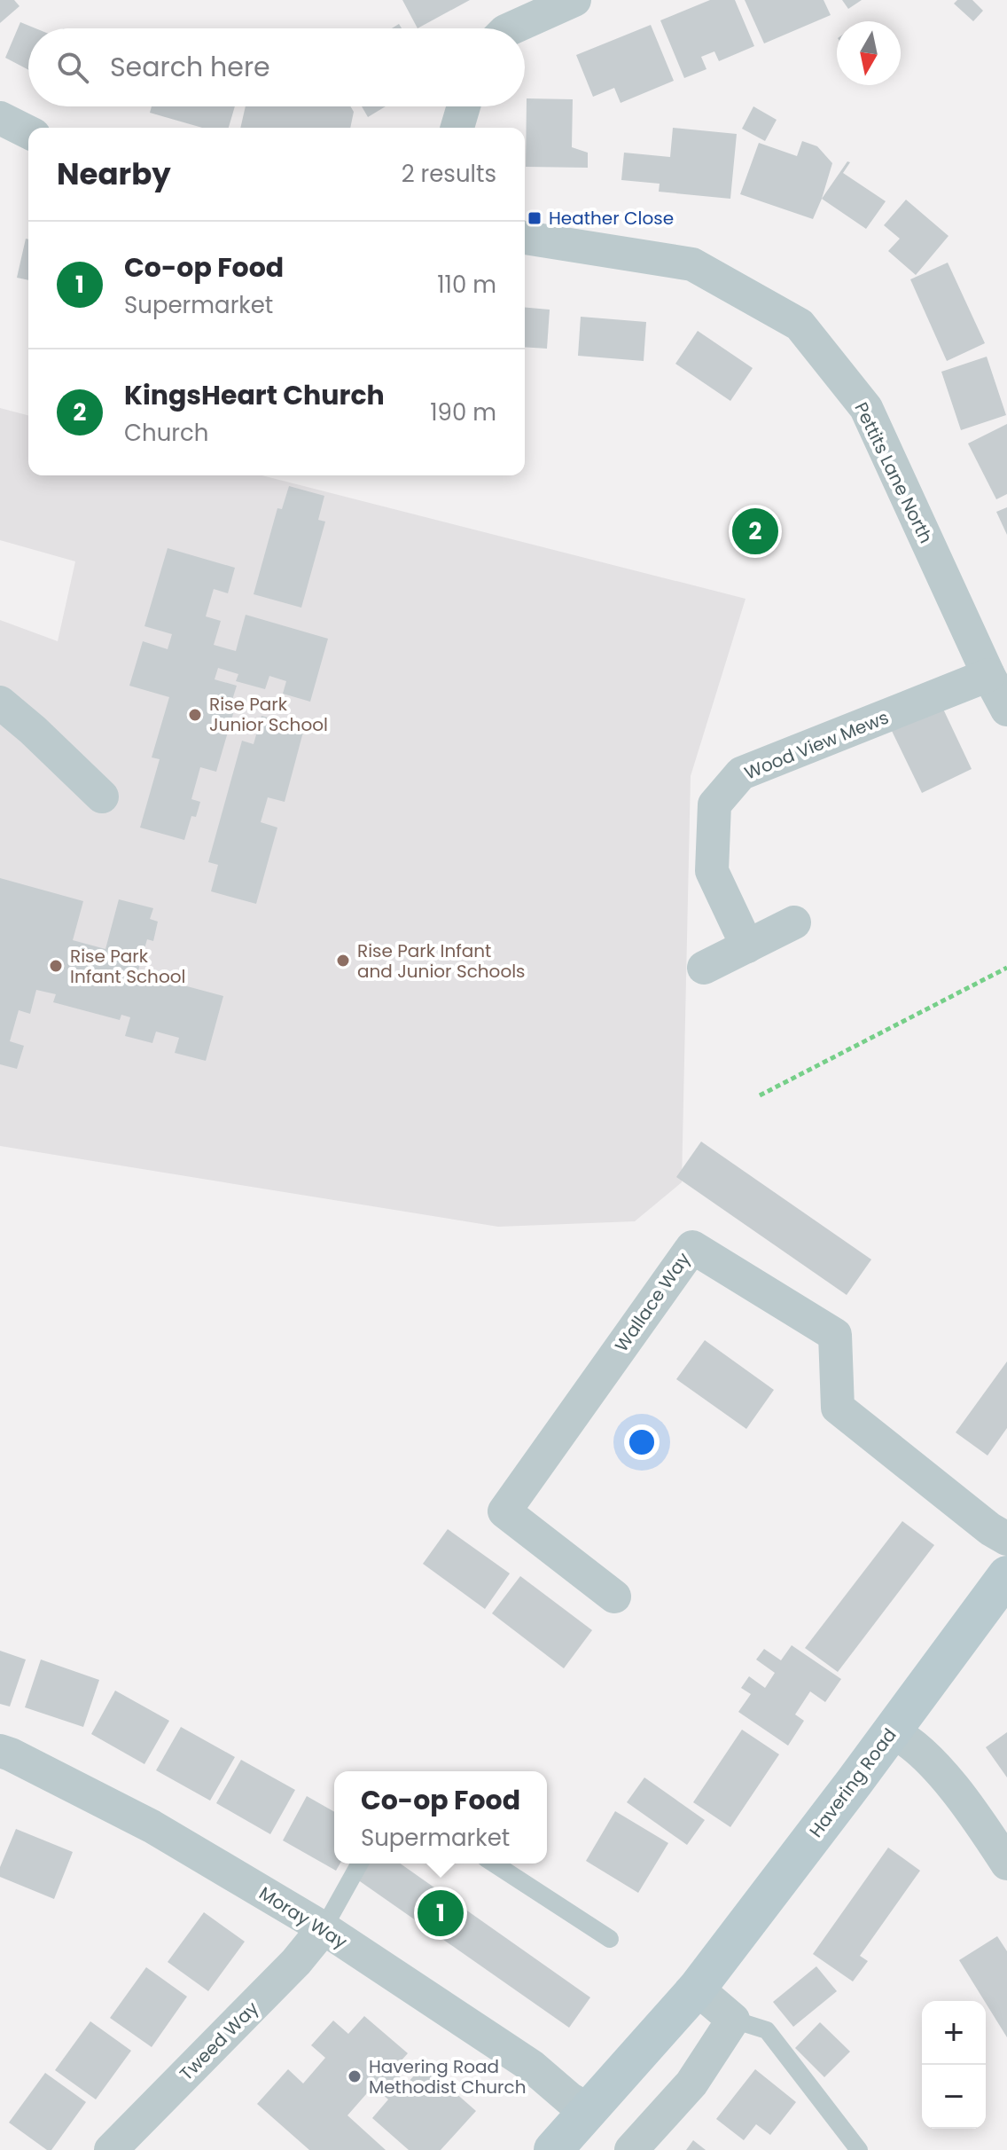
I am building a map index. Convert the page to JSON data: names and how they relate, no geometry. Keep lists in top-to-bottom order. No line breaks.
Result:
{"streets":{"main road":["Havering Road"],"street":["Pettits Lane North","Wood View Mews","Wallace Way","Moray Way","Tweed Way"]},"crossings":[["Pettits Lane North","Wood View Mews"],["Havering Road","Moray Way"],["Moray Way","Tweed Way"]],"places":{"transit":["Heather Close"],"other":["Rise Park Junior School","Rise Park Infant and Junior Schools","Rise Park Infant School","Havering Road Methodist Church"]},"north":"bottom","page":{"search":"Search here","heading":["Nearby","2 results"],"list":[{"mark":"1","name":"Co-op Food","note":"Supermarket","value":"110 m"},{"mark":"2","name":"KingsHeart Church","note":"Church","value":"190 m"}],"pins":["2","1"],"popup":["Co-op Food","Supermarket"],"map_buttons":["+","−"]}}
